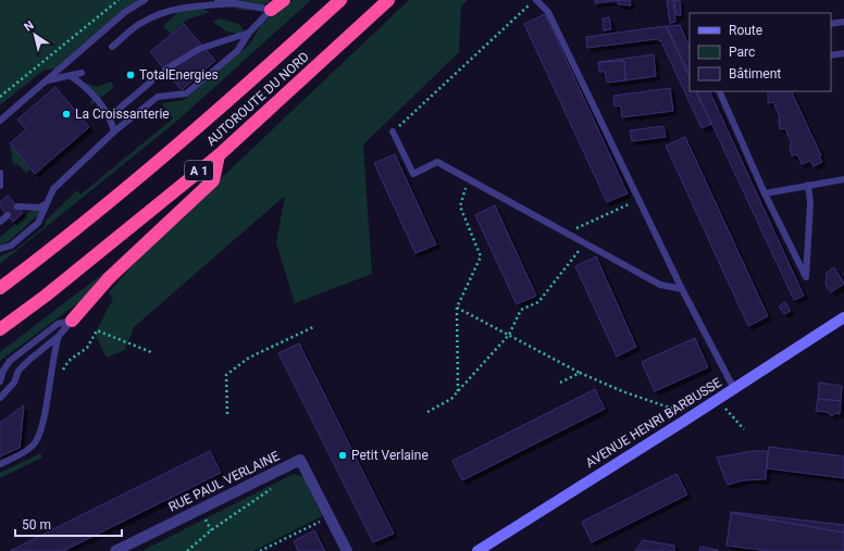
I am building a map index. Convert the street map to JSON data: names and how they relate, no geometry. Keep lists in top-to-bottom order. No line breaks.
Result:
{"streets":{"highway":["AUTOROUTE DU NORD","A 1"],"main road":["AVENUE HENRI BARBUSSE"],"street":["RUE PAUL VERLAINE"]},"places":["TotalEnergies","La Croissanterie","Petit Verlaine"],"legend":["Route","Parc","Bâtiment"],"scale_bar":"50 m","north":"top left"}
